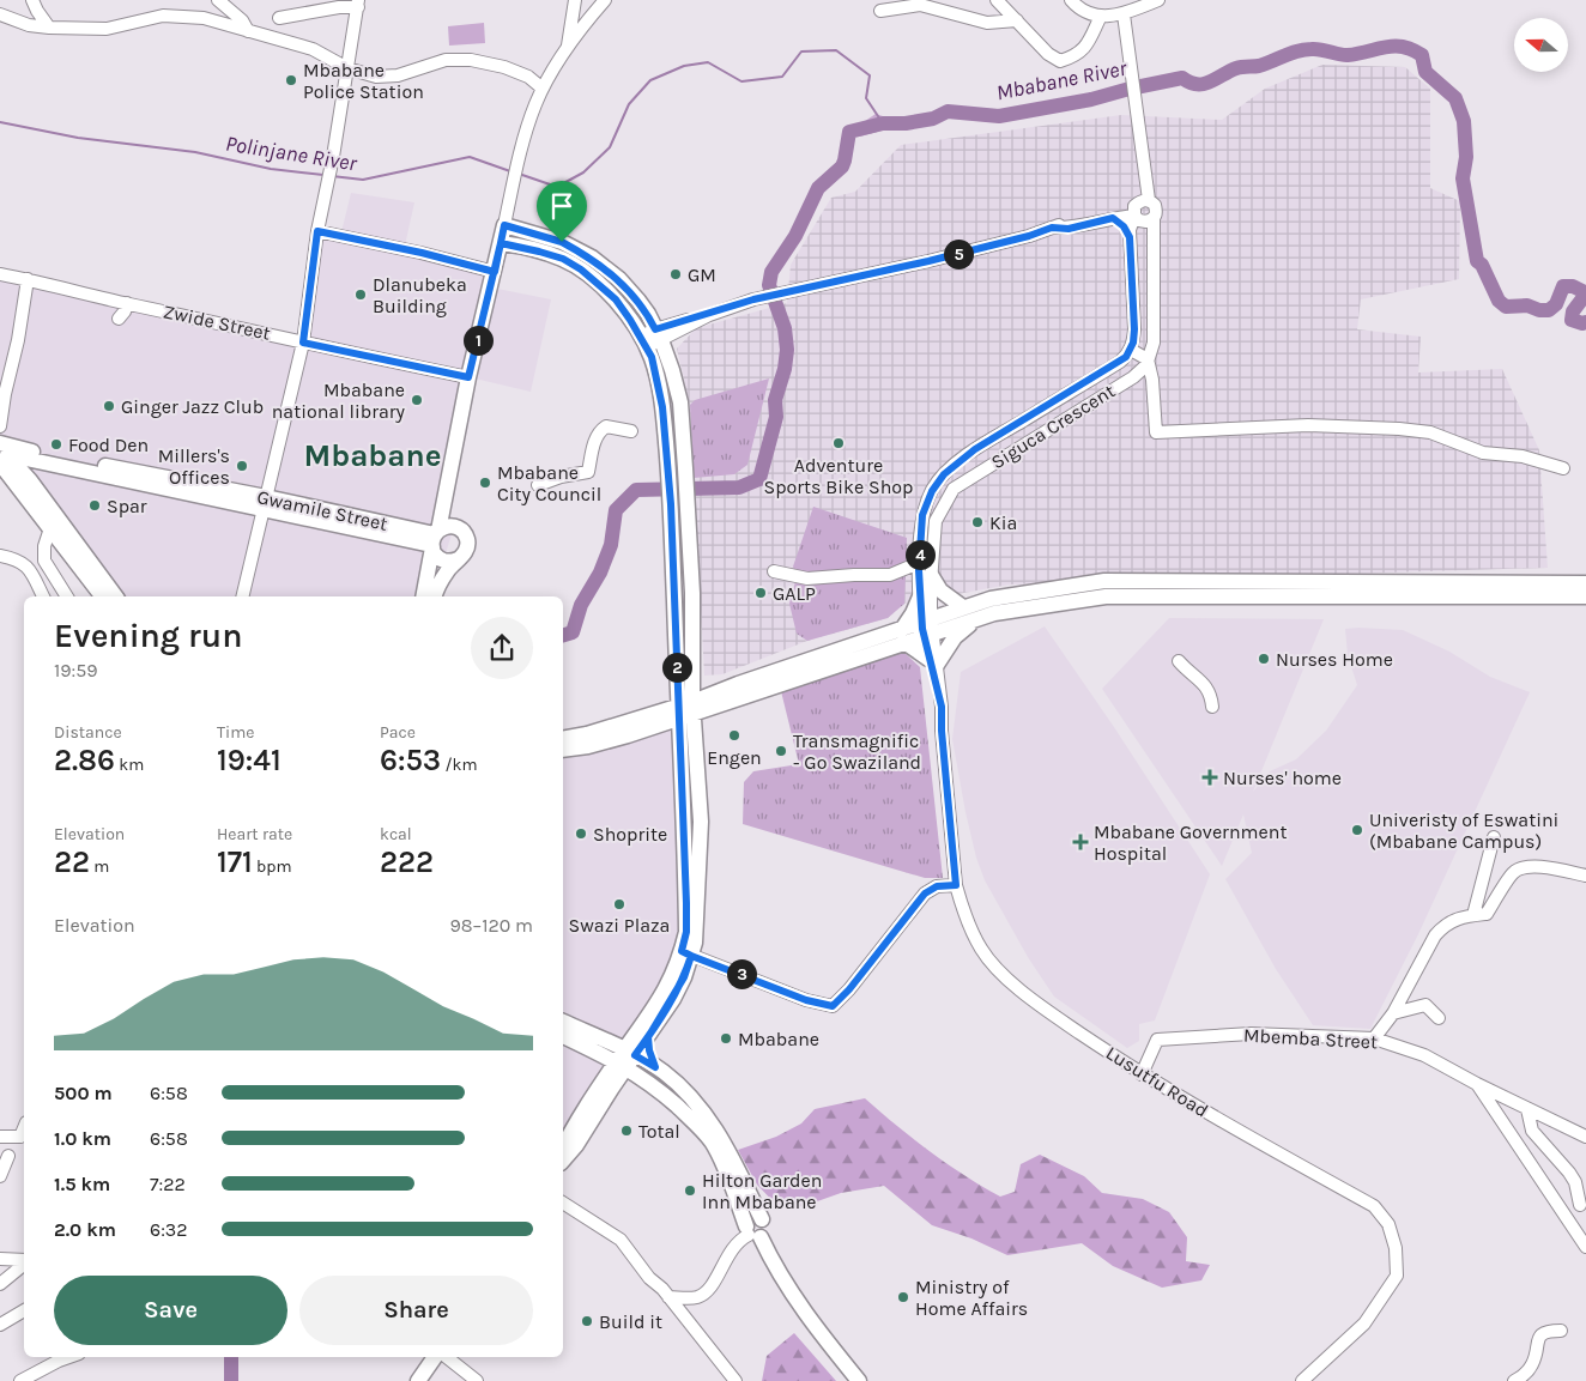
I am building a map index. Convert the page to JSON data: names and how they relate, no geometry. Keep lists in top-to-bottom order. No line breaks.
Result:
{"streets":{"main road":["Gwamile Street"],"street":["Zwide Street","Siguca Crescent","Mbemba Street","Lusutfu Road"]},"crossings":[["Siguca Crescent","Lusutfu Road"],["Mbemba Street","Lusutfu Road"]],"districts":["Mbabane"],"water":["Mbabane River","Polinjane River"],"places":{"other":["Mbabane Police Station","GM","Dlanubeka Building","Mbabane national library","Ginger Jazz Club","Adventure Sports Bike Shop","Food Den","Millers's Offices","Mbabane City Council","Spar","Kia","GALP","Nurses Home","Engen","Transmagnific - Go Swaziland","Univeristy of Eswatini (Mbabane Campus)","Shoprite","Swazi Plaza","Mbabane","Total","Hilton Garden Inn Mbabane","Ministry of Home Affairs","Build it"],"health":["Nurses' home","Mbabane Government Hospital"]},"north":"left","page":{"pins":["5","1","4","2","3"],"heading":["Evening run","19:59"],"stats":[["Distance","2.86 km"],["Time","19:41"],["Pace","6:53 /km"],["Elevation","22 m"],["Heart rate","171 bpm"],["kcal","222"]],"chart":["Elevation","98–120 m"],"list":[{"name":"500 m","note":"6:58"},{"name":"1.0 km","note":"6:58"},{"name":"1.5 km","note":"7:22"},{"name":"2.0 km","note":"6:32"}],"buttons":["Save","Share"]}}
